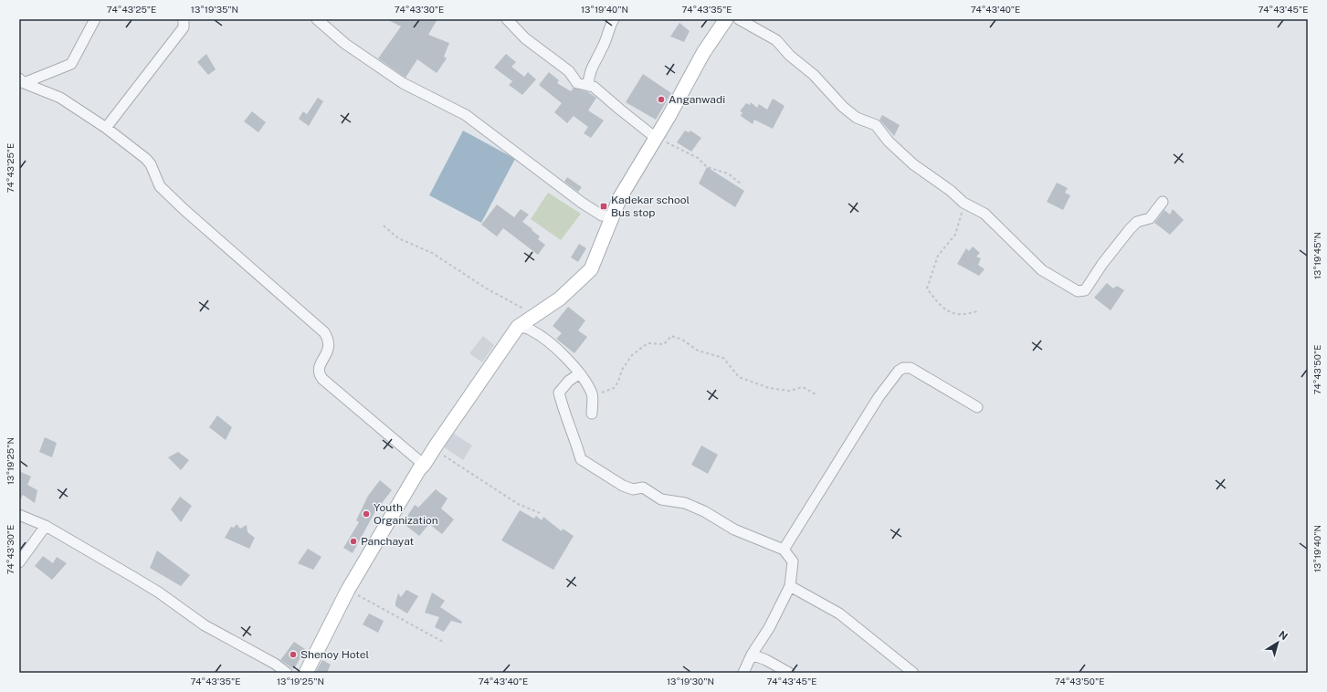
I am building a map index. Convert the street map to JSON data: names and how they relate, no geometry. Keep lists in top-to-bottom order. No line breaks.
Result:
{"places":{"other":["Anganwadi","Youth Organization","Panchayat","Shenoy Hotel"],"transit":["Kadekar school Bus stop"]},"north":"top right","coordinates":["74°43'25\"E","13°19'35\"N","74°43'30\"E","13°19'40\"N","74°43'35\"E","74°43'40\"E","74°43'45\"E","13°19'45\"N","74°43'50\"E","13°19'25\"N","13°19'30\"N"]}
